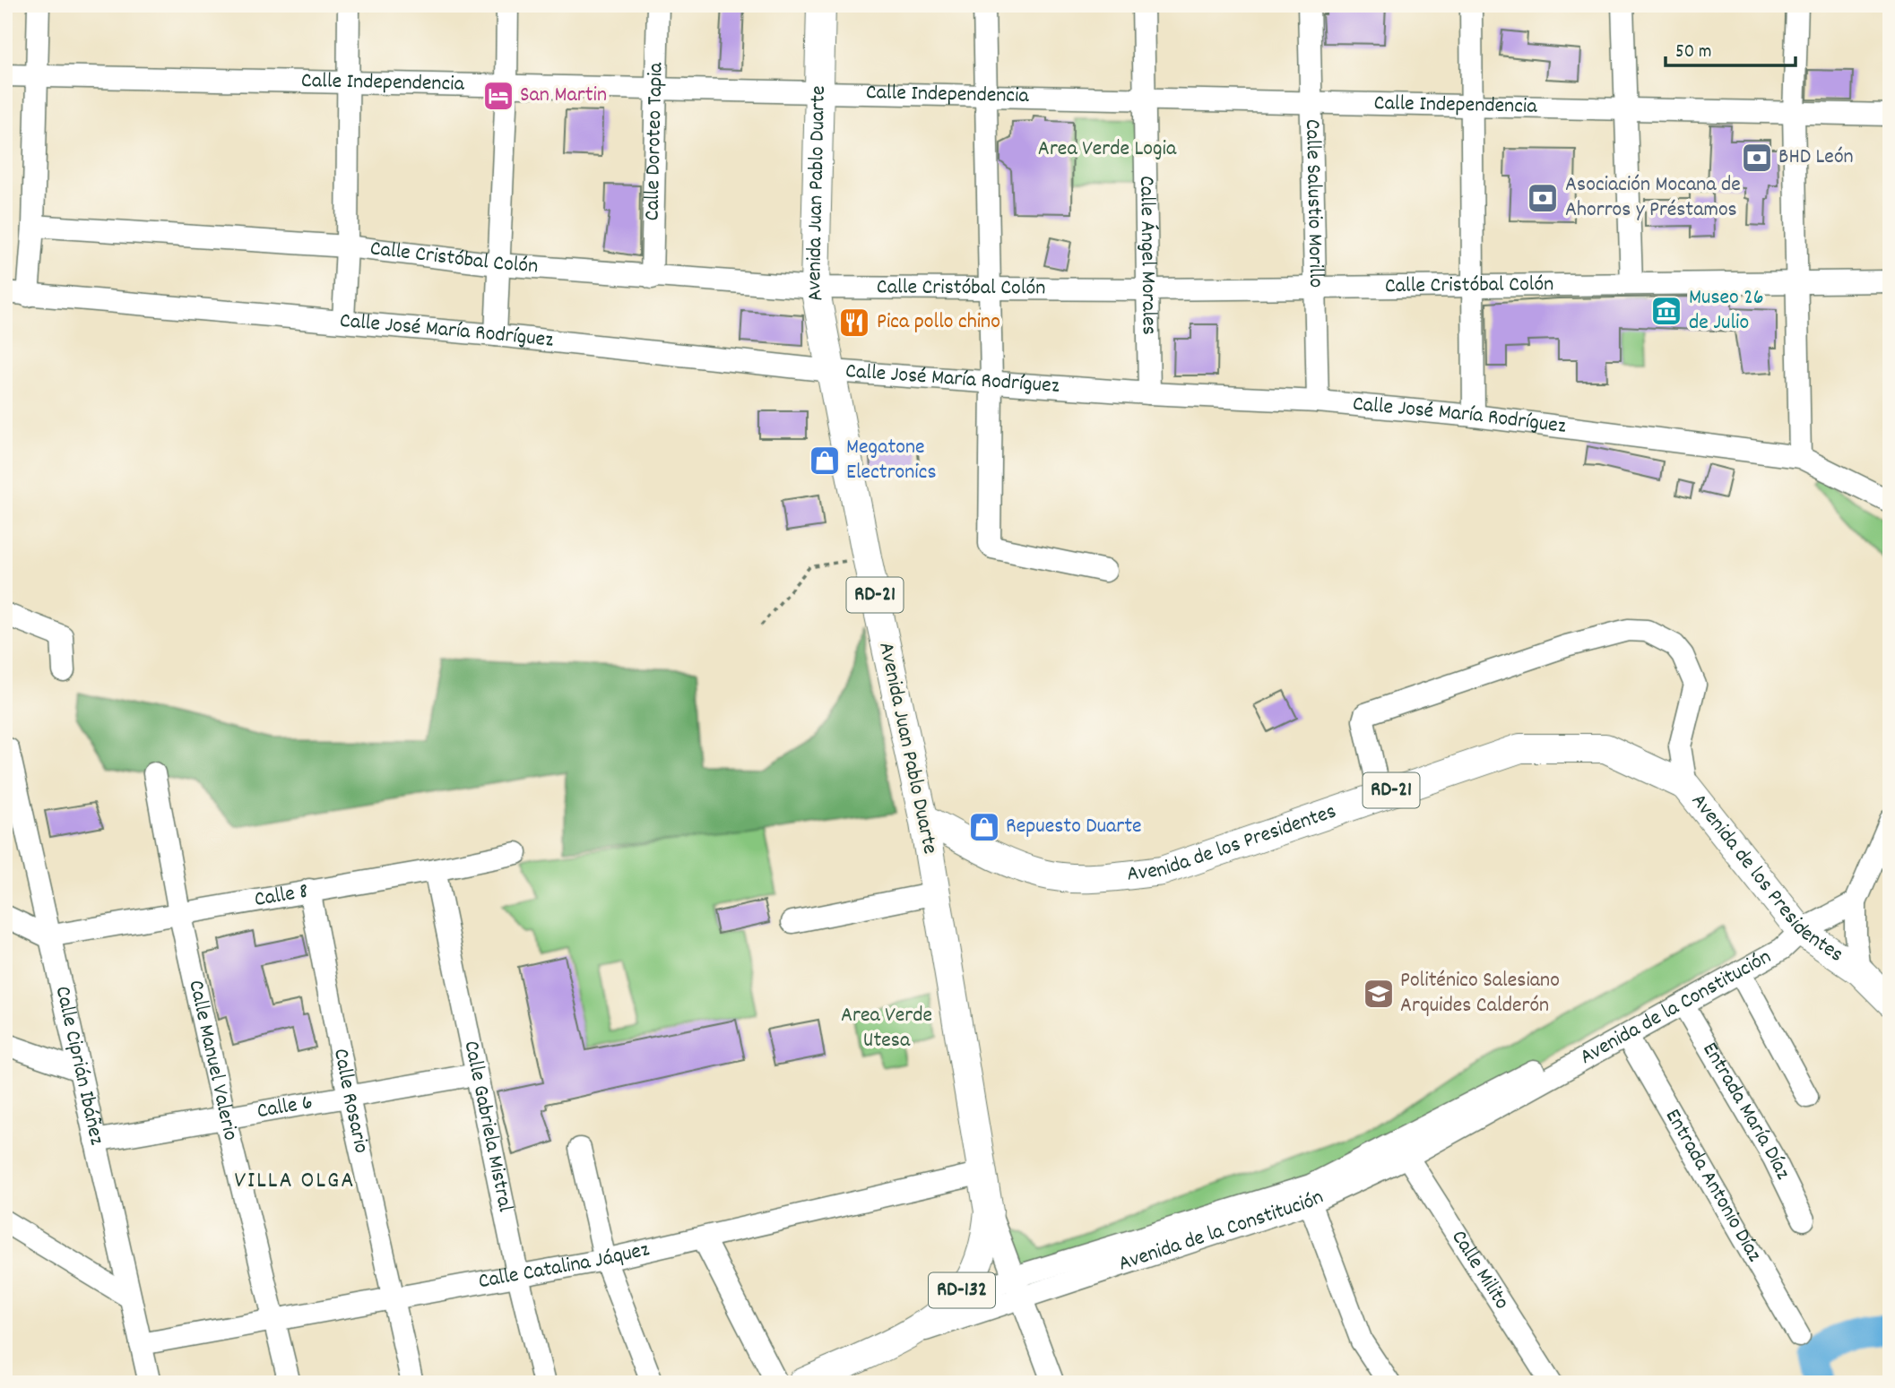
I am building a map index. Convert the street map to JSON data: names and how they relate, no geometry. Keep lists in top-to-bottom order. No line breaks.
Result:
{"streets":{"main road":["Avenida Juan Pablo Duarte","RD-21","Avenida de los Presidentes","RD-132"],"street":["Calle Independencia","Calle Doroteo Tapia","Calle Salustio Morillo","Calle Ángel Morales","Calle Cristóbal Colón","Calle José María Rodríguez","Calle 8","Avenida de la Constitución","Calle Manuel Valerio","Calle Ciprián Ibáñez","Calle Rosario","Calle 6","Entrada María Díaz","Calle Gabriela Mistral","Entrada Antonio Díaz","Calle Catalina Jáquez","Calle Milito"]},"crossings":[["Calle Independencia","Calle Doroteo Tapia"],["Calle Independencia","Avenida Juan Pablo Duarte"],["Calle Independencia","Calle Salustio Morillo"],["Calle Independencia","Calle Ángel Morales"],["Calle Doroteo Tapia","Calle Cristóbal Colón"],["Avenida Juan Pablo Duarte","Calle Cristóbal Colón"],["Avenida Juan Pablo Duarte","Calle José María Rodríguez"],["Avenida Juan Pablo Duarte","Avenida de los Presidentes"],["Avenida Juan Pablo Duarte","Avenida de la Constitución"],["Avenida Juan Pablo Duarte","Calle Catalina Jáquez"],["Avenida Juan Pablo Duarte","RD-132"],["Calle Salustio Morillo","Calle Cristóbal Colón"],["Calle Salustio Morillo","Calle José María Rodríguez"],["Calle Ángel Morales","Calle Cristóbal Colón"],["Calle Ángel Morales","Calle José María Rodríguez"],["Avenida de los Presidentes","Avenida de la Constitución"],["Calle 8","Calle Manuel Valerio"],["Calle 8","Calle Ciprián Ibáñez"],["Calle 8","Calle Rosario"],["Calle 8","Calle Gabriela Mistral"],["Avenida de la Constitución","Entrada María Díaz"],["Avenida de la Constitución","Entrada Antonio Díaz"],["Avenida de la Constitución","Calle Milito"],["Avenida de la Constitución","RD-132"],["Calle Manuel Valerio","Calle 6"],["Calle Manuel Valerio","Calle Catalina Jáquez"],["Calle Ciprián Ibáñez","Calle 6"],["Calle Ciprián Ibáñez","Calle Catalina Jáquez"],["Calle Rosario","Calle 6"],["Calle Rosario","Calle Catalina Jáquez"],["Calle 6","Calle Gabriela Mistral"],["Calle Gabriela Mistral","Calle Catalina Jáquez"]],"districts":["VILLA OLGA"],"parks":["Area Verde Logia","Area Verde Utesa"],"places":{"hotel":["San Martin"],"bank":["BHD León","Asociación Mocana de Ahorros y Préstamos"],"museum":["Museo 26 de Julio"],"restaurant":["Pica pollo chino"],"shop":["Megatone Electronics","Repuesto Duarte"],"school or university":["Politénico Salesiano Arquides Calderón"]},"scale_bar":"50 m"}
